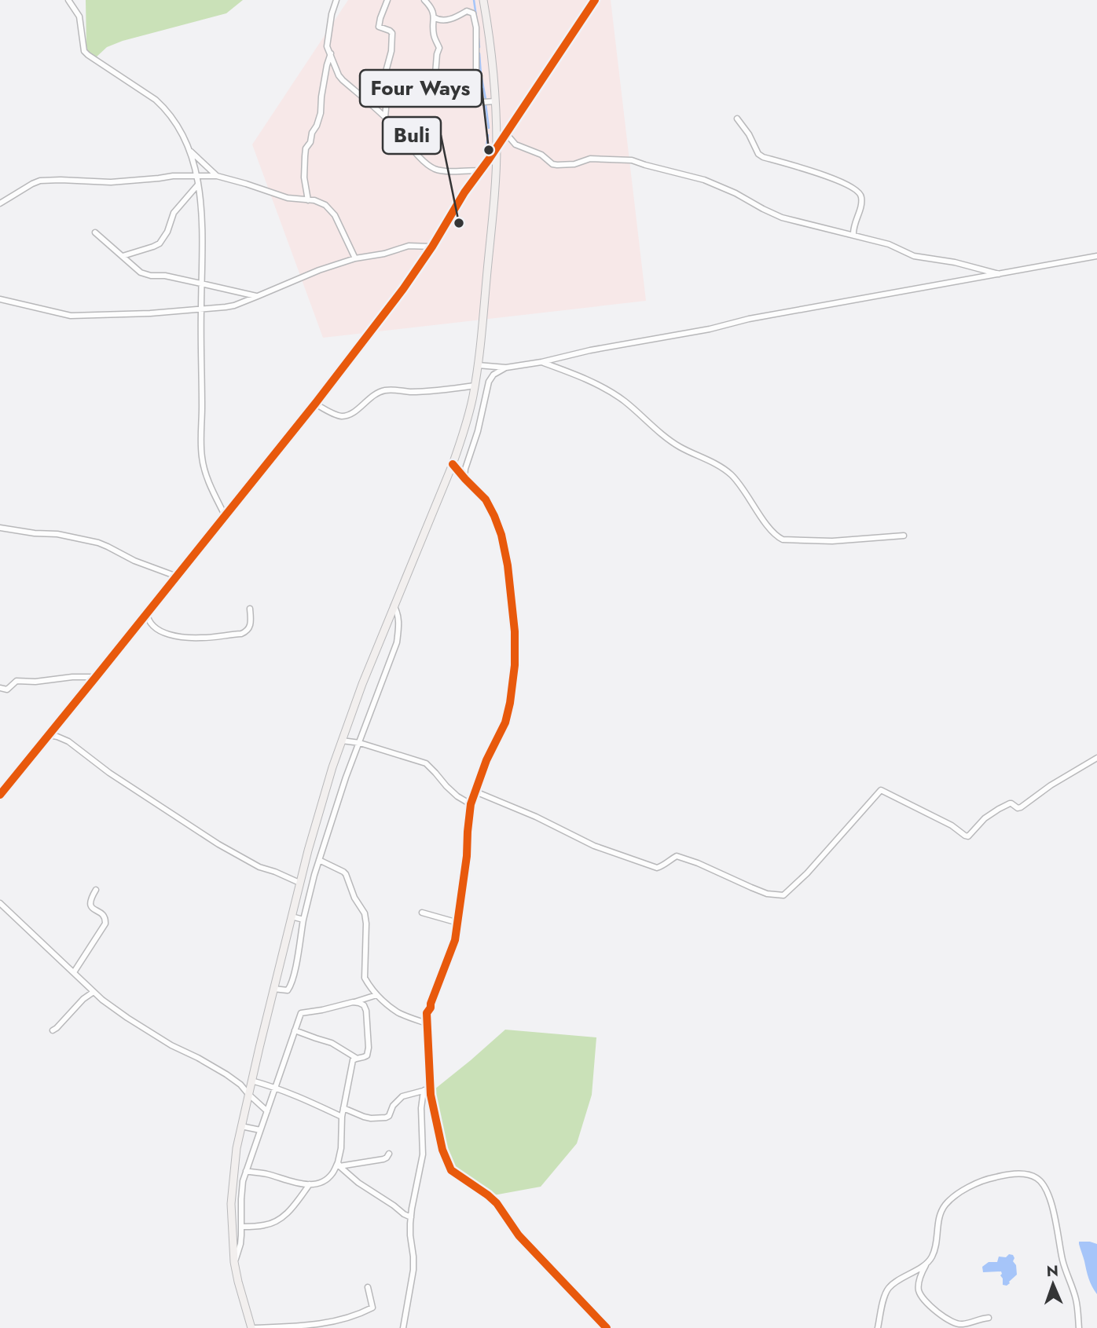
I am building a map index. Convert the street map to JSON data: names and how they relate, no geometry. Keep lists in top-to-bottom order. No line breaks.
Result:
{"places":["Four Ways","Buli"],"north":"top"}
